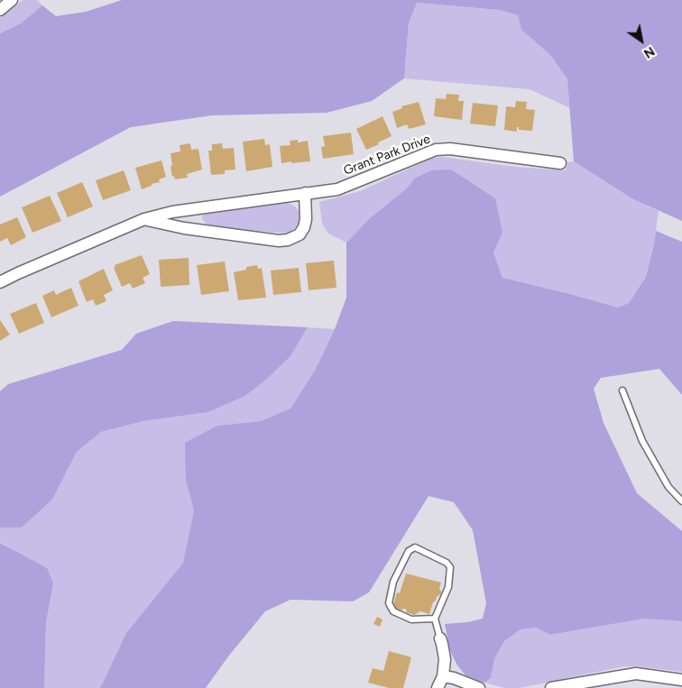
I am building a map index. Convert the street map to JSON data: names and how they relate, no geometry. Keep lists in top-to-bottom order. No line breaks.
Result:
{"streets":{"street":["Grant Park Drive"]},"north":"bottom right"}
